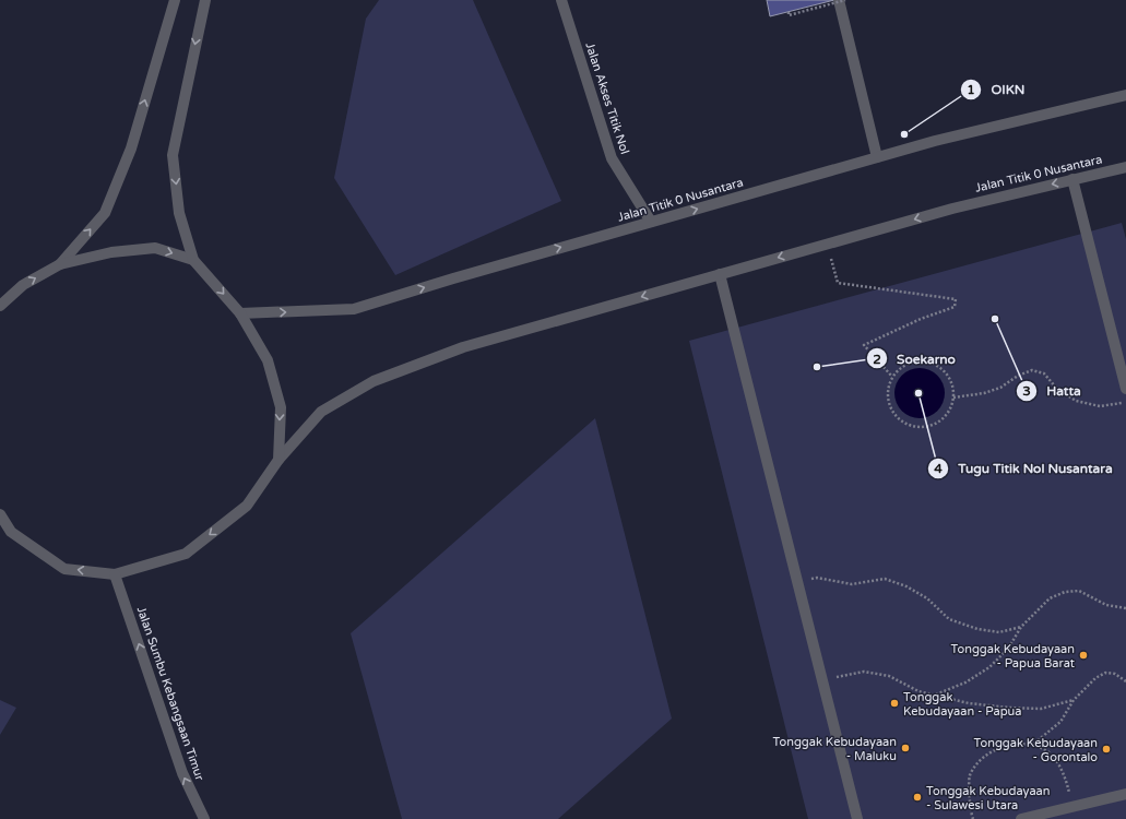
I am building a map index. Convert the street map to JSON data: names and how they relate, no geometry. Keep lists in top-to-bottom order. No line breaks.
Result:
{"streets":{"street":["Jalan Akses Titik Nol","Jalan Titik 0 Nusantara","Jalan Sumbu Kebangsaan Timur"]},"crossings":[["Jalan Akses Titik Nol","Jalan Titik 0 Nusantara"]],"one_way":["Jalan Sumbu Kebangsaan Timur"],"places":["OIKN","Hatta","Soekarno","Tugu Titik Nol Nusantara","Tonggak Kebudayaan - Papua Barat","Tonggak Kebudayaan - Papua","Tonggak Kebudayaan - Maluku","Tonggak Kebudayaan - Gorontalo","Tonggak Kebudayaan - Sulawesi Utara"]}
